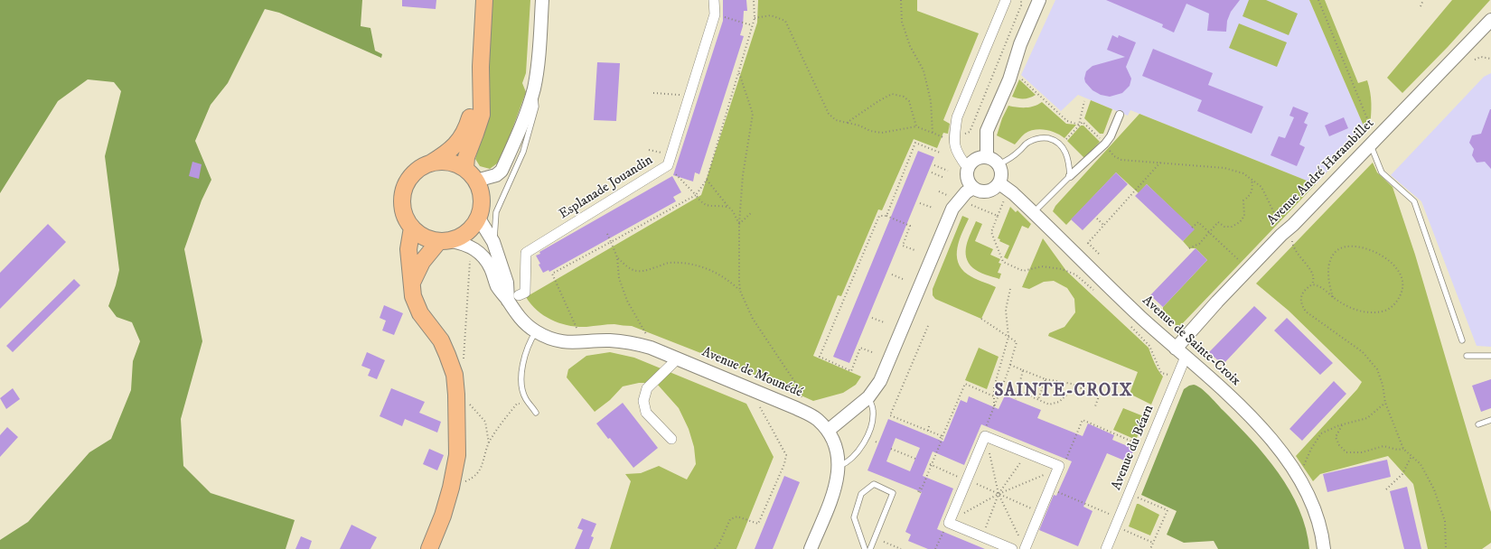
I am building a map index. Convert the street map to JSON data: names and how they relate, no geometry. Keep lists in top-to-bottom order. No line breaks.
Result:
{"streets":{"street":["Avenue André Harambillet","Esplanade Jouandin","Avenue de Sainte-Croix","Avenue de Mounédé","Avenue du Béarn"]},"crossings":[["Avenue André Harambillet","Avenue de Sainte-Croix"],["Esplanade Jouandin","Avenue de Mounédé"],["Avenue de Sainte-Croix","Avenue du Béarn"]],"districts":["SAINTE-CROIX"]}
